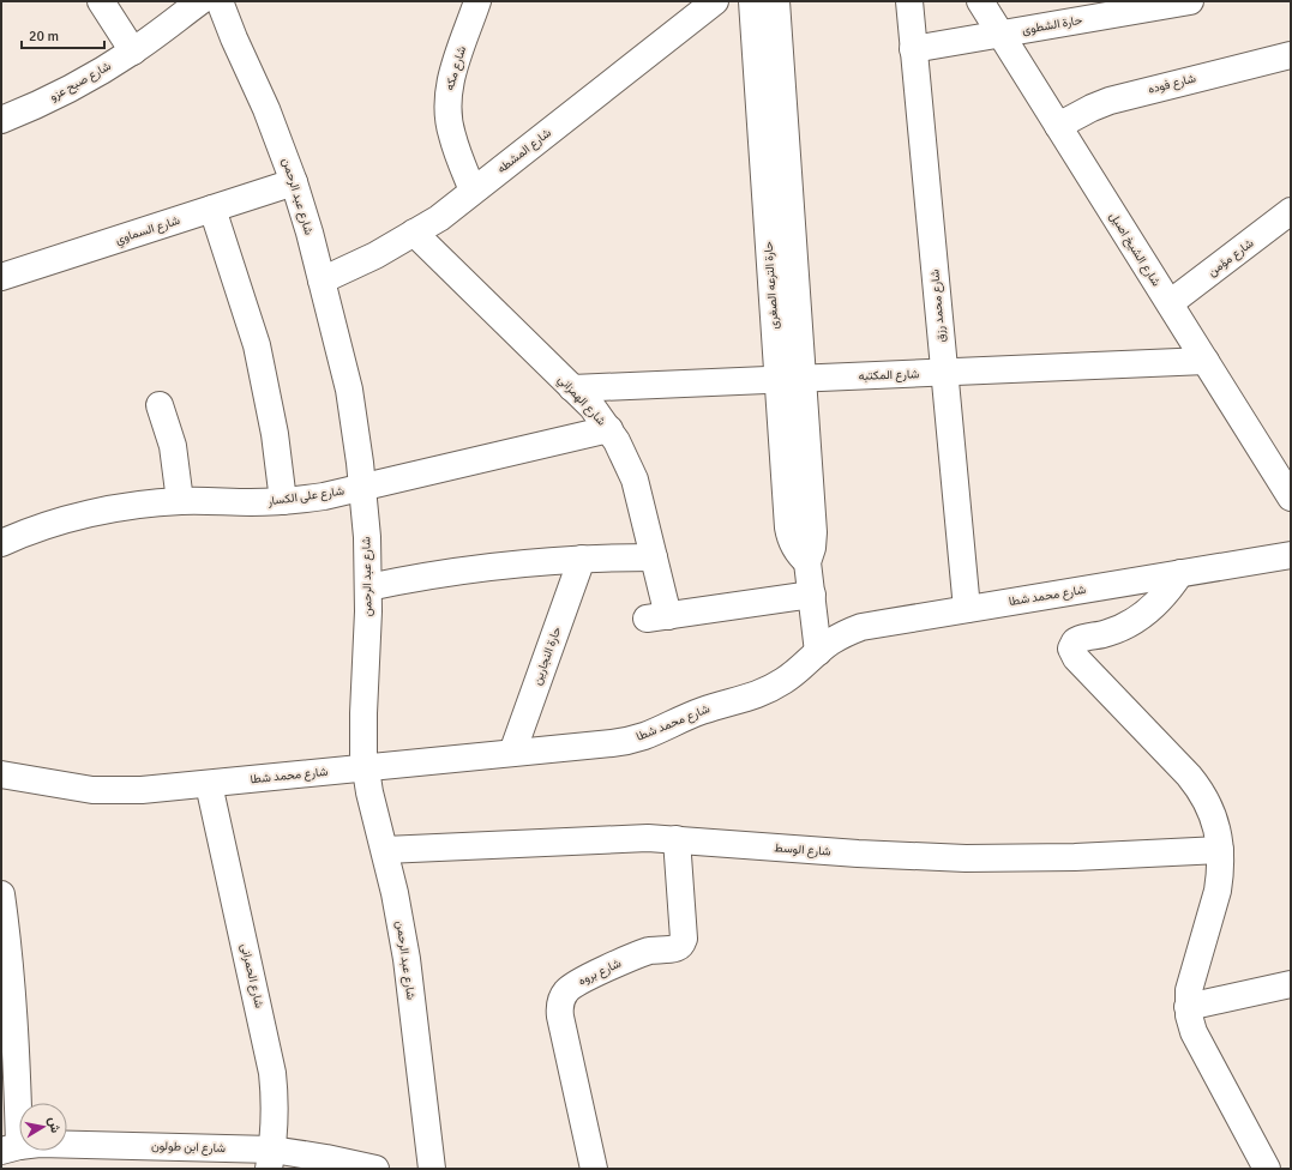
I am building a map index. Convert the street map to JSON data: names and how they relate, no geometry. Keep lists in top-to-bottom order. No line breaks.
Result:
{"streets":{"street":["حارة الشطوى","شارع مكه","شارع صبح عزو","شارع فوده","شارع المشطه","شارع عبد الرحمن","شارع السماوي","شارع الشيخ اصيل","شارع مؤمن","حارة الترعه الصغرى","شارع محمد رزق","شارع المكتبه","شارع الهمزاني","شارع على الكسار","شارع محمد شطا","حارة النجارين","شارع الوسط","شارع بروه","شارع الحمرانى","شارع ابن طولون"]},"crossings":[["حارة الشطوى","شارع الشيخ اصيل"],["حارة الشطوى","شارع محمد رزق"],["شارع مكه","شارع المشطه"],["شارع فوده","شارع الشيخ اصيل"],["شارع المشطه","شارع عبد الرحمن"],["شارع المشطه","شارع الهمزاني"],["شارع عبد الرحمن","شارع السماوي"],["شارع عبد الرحمن","شارع على الكسار"],["شارع عبد الرحمن","شارع محمد شطا"],["شارع عبد الرحمن","شارع الوسط"],["شارع الشيخ اصيل","شارع مؤمن"],["شارع الشيخ اصيل","شارع المكتبه"],["حارة الترعه الصغرى","شارع المكتبه"],["حارة الترعه الصغرى","شارع الهمزاني"],["حارة الترعه الصغرى","شارع محمد شطا"],["شارع محمد رزق","شارع المكتبه"],["شارع محمد رزق","شارع محمد شطا"],["شارع المكتبه","شارع الهمزاني"],["شارع الهمزاني","شارع على الكسار"],["شارع محمد شطا","حارة النجارين"],["شارع محمد شطا","شارع الحمرانى"],["شارع الوسط","شارع بروه"],["شارع الحمرانى","شارع ابن طولون"]],"scale_bar":"20 m","north":"right"}
